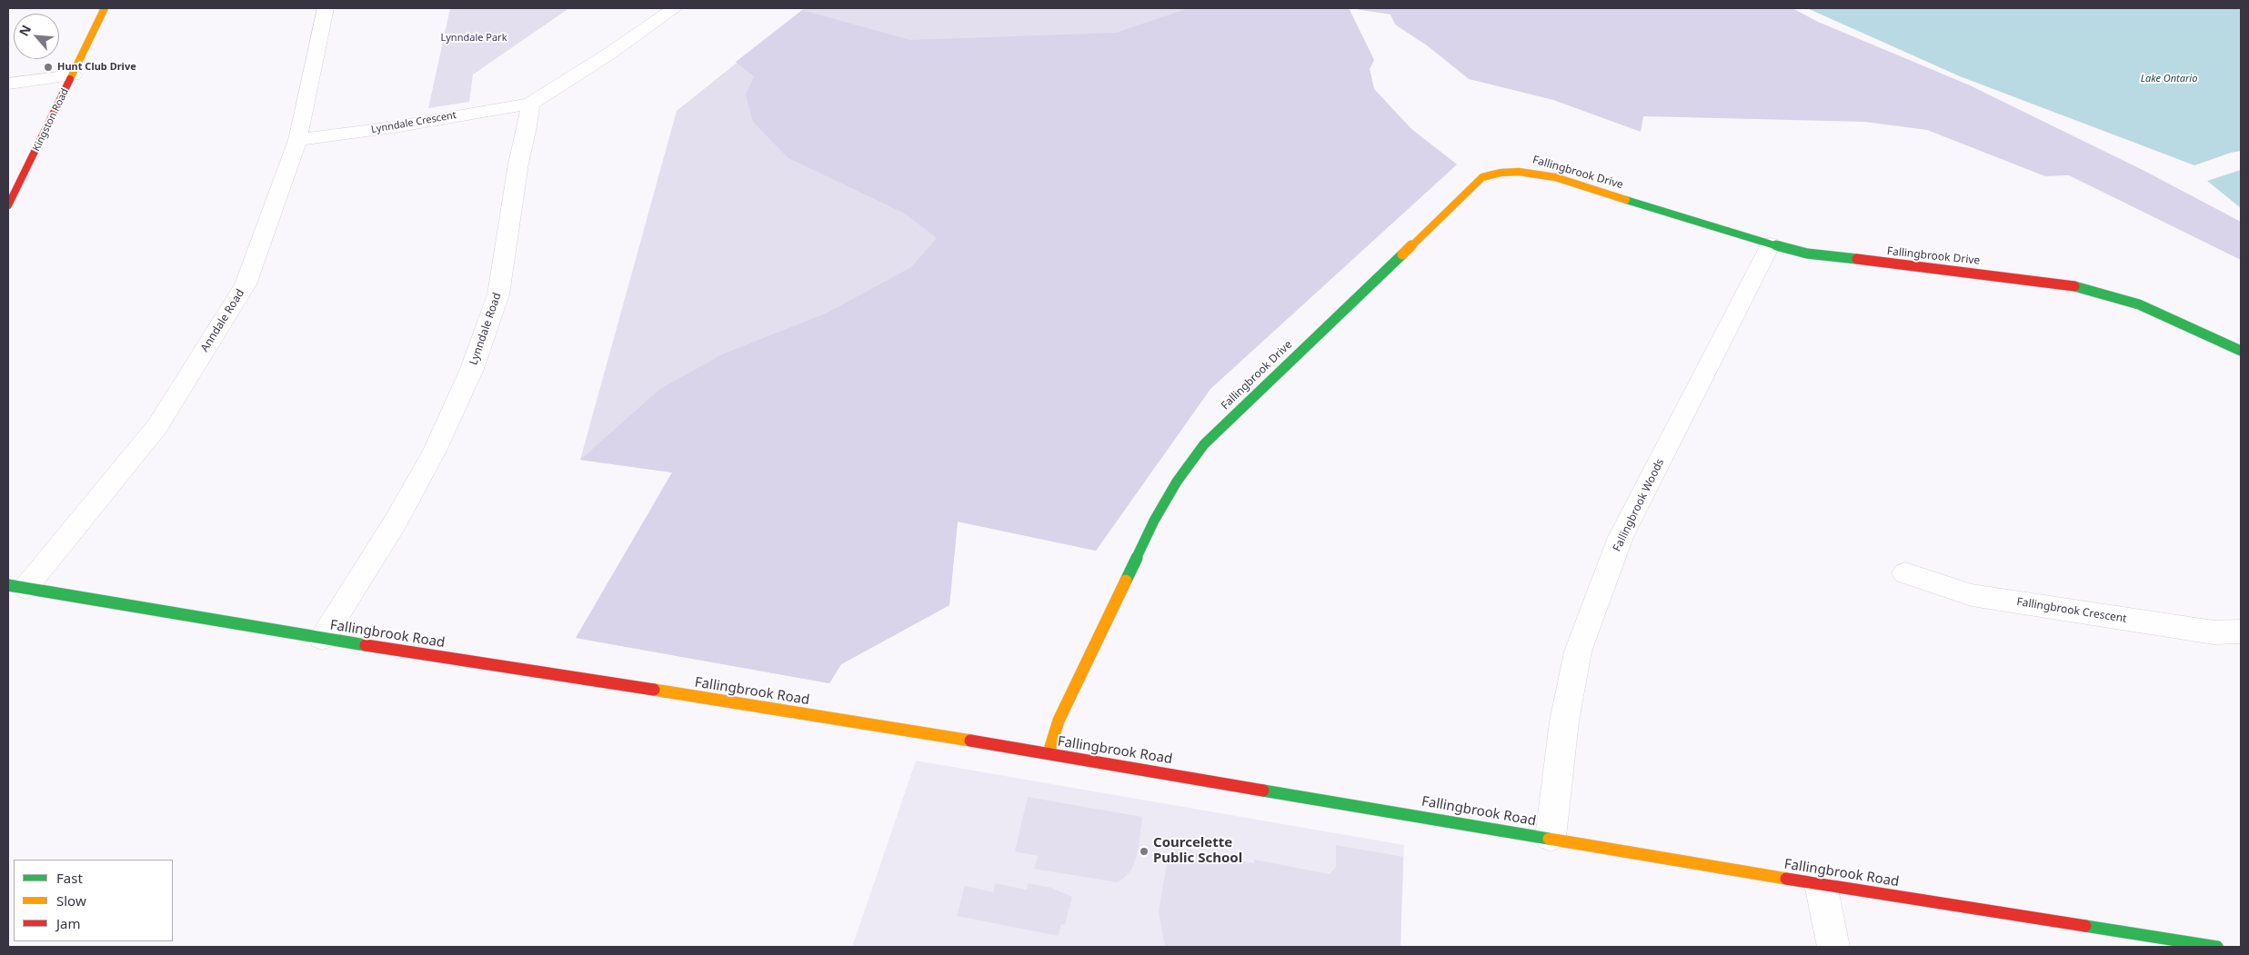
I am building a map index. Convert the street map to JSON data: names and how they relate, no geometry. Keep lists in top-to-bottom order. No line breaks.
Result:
{"streets":{"street":["Kingston Road","Lynndale Crescent","Fallingbrook Drive","Anndale Road","Lynndale Road","Fallingbrook Woods","Fallingbrook Crescent","Fallingbrook Road"]},"crossings":[["Lynndale Crescent","Anndale Road"],["Lynndale Crescent","Lynndale Road"],["Fallingbrook Drive","Fallingbrook Woods"],["Fallingbrook Drive","Fallingbrook Road"],["Anndale Road","Fallingbrook Road"],["Lynndale Road","Fallingbrook Road"],["Fallingbrook Woods","Fallingbrook Road"]],"water":["Lake Ontario"],"parks":["Lynndale Park"],"places":["Hunt Club Drive","Courcelette Public School"],"legend":["Fast","Slow","Jam"],"north":"top left"}
